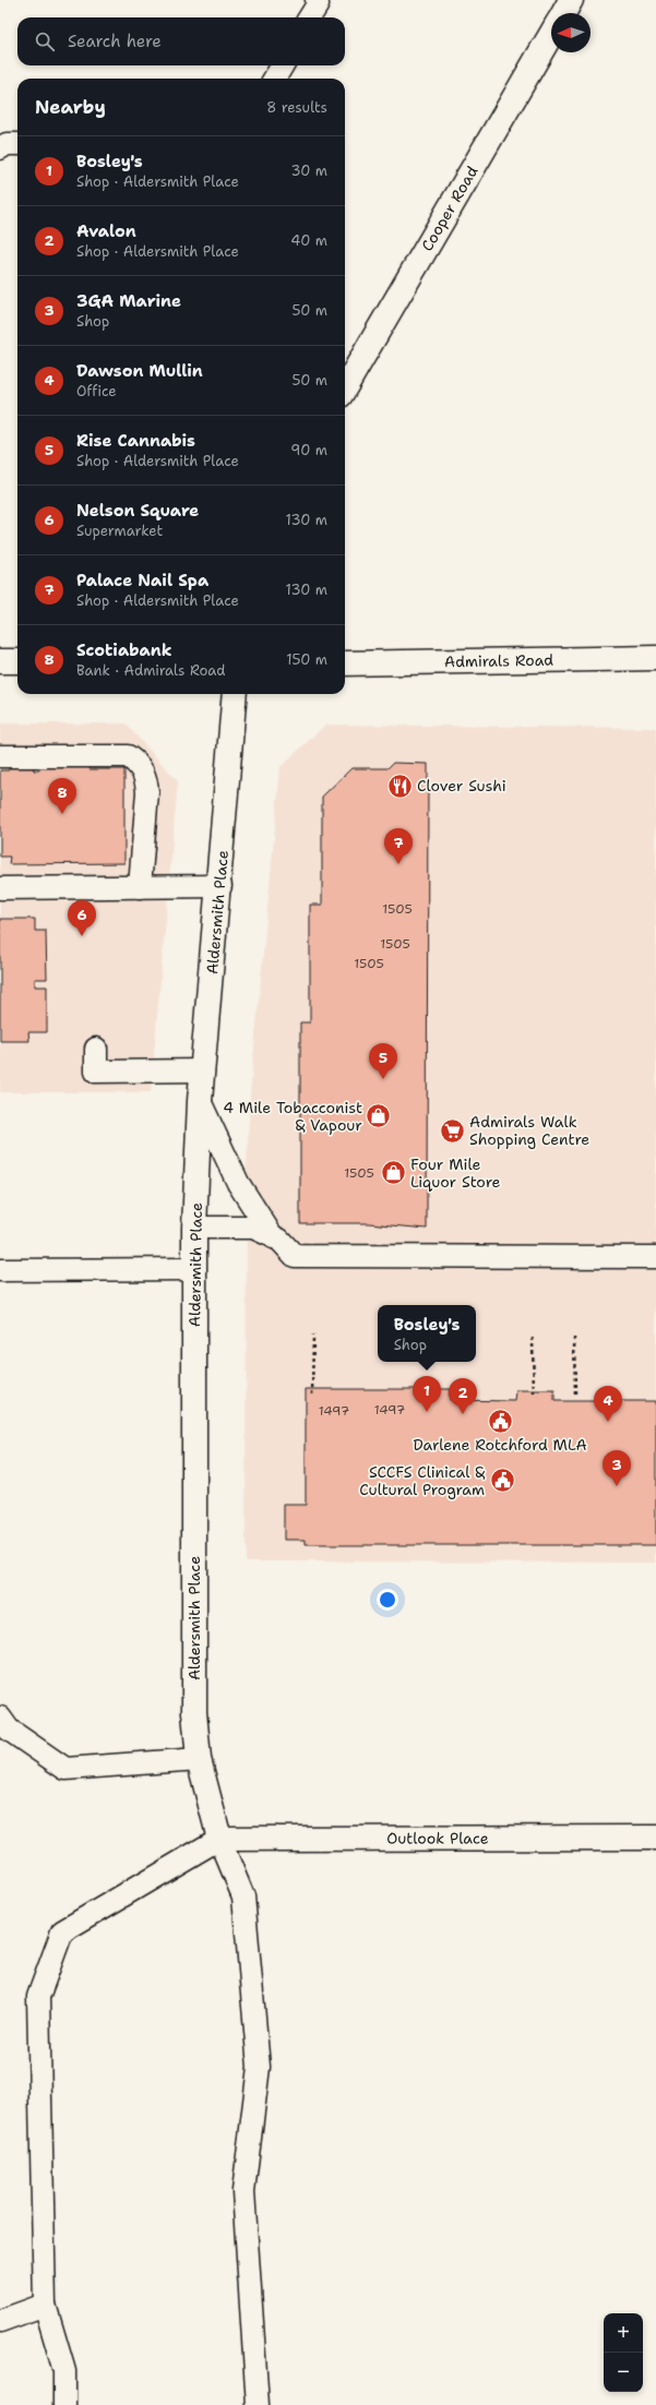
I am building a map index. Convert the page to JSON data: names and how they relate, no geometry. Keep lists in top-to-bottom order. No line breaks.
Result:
{"streets":{"street":["Cooper Road","Admirals Road","Aldersmith Place","Outlook Place"]},"crossings":[["Aldersmith Place","Outlook Place"]],"places":{"restaurant":["Clover Sushi"],"shop":["4 Mile Tobacconist & Vapour","Four Mile Liquor Store"],"supermarket":["Admirals Walk Shopping Centre"],"public building":["Darlene Rotchford MLA","SCCFS Clinical & Cultural Program"]},"house_numbers":["1505","1505","1505","1505","1497","1497"],"north":"left","page":{"search":"Search here","heading":["Nearby","8 results"],"list":[{"mark":"1","name":"Bosley's","note":"Shop · Aldersmith Place","value":"30 m"},{"mark":"2","name":"Avalon","note":"Shop · Aldersmith Place","value":"40 m"},{"mark":"3","name":"3GA Marine","note":"Shop","value":"50 m"},{"mark":"4","name":"Dawson Mullin","note":"Office","value":"50 m"},{"mark":"5","name":"Rise Cannabis","note":"Shop · Aldersmith Place","value":"90 m"},{"mark":"6","name":"Nelson Square","note":"Supermarket","value":"130 m"},{"mark":"7","name":"Palace Nail Spa","note":"Shop · Aldersmith Place","value":"130 m"},{"mark":"8","name":"Scotiabank","note":"Bank · Admirals Road","value":"150 m"}],"pins":["8","7","6","5","1","2","4","3"],"popup":["Bosley's","Shop"],"map_buttons":["+","−"]}}
